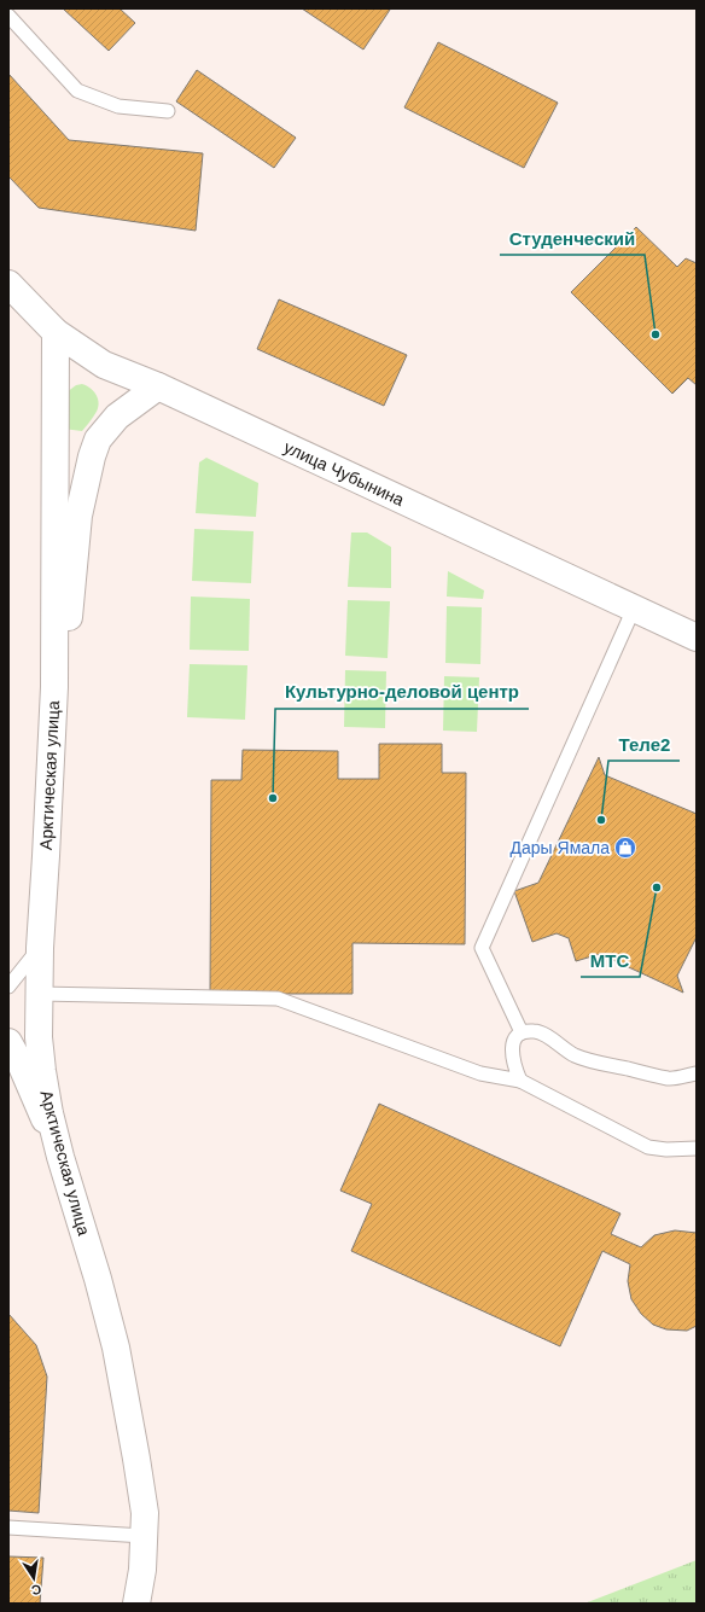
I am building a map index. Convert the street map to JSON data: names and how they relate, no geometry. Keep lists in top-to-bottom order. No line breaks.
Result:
{"streets":{"street":["улица Чубынина","Арктическая улица"]},"crossings":[["улица Чубынина","Арктическая улица"]],"places":{"other":["Студенческий","Культурно-деловой центр","Теле2","МТС"],"shop":["Дары Ямала"]},"north":"bottom"}
